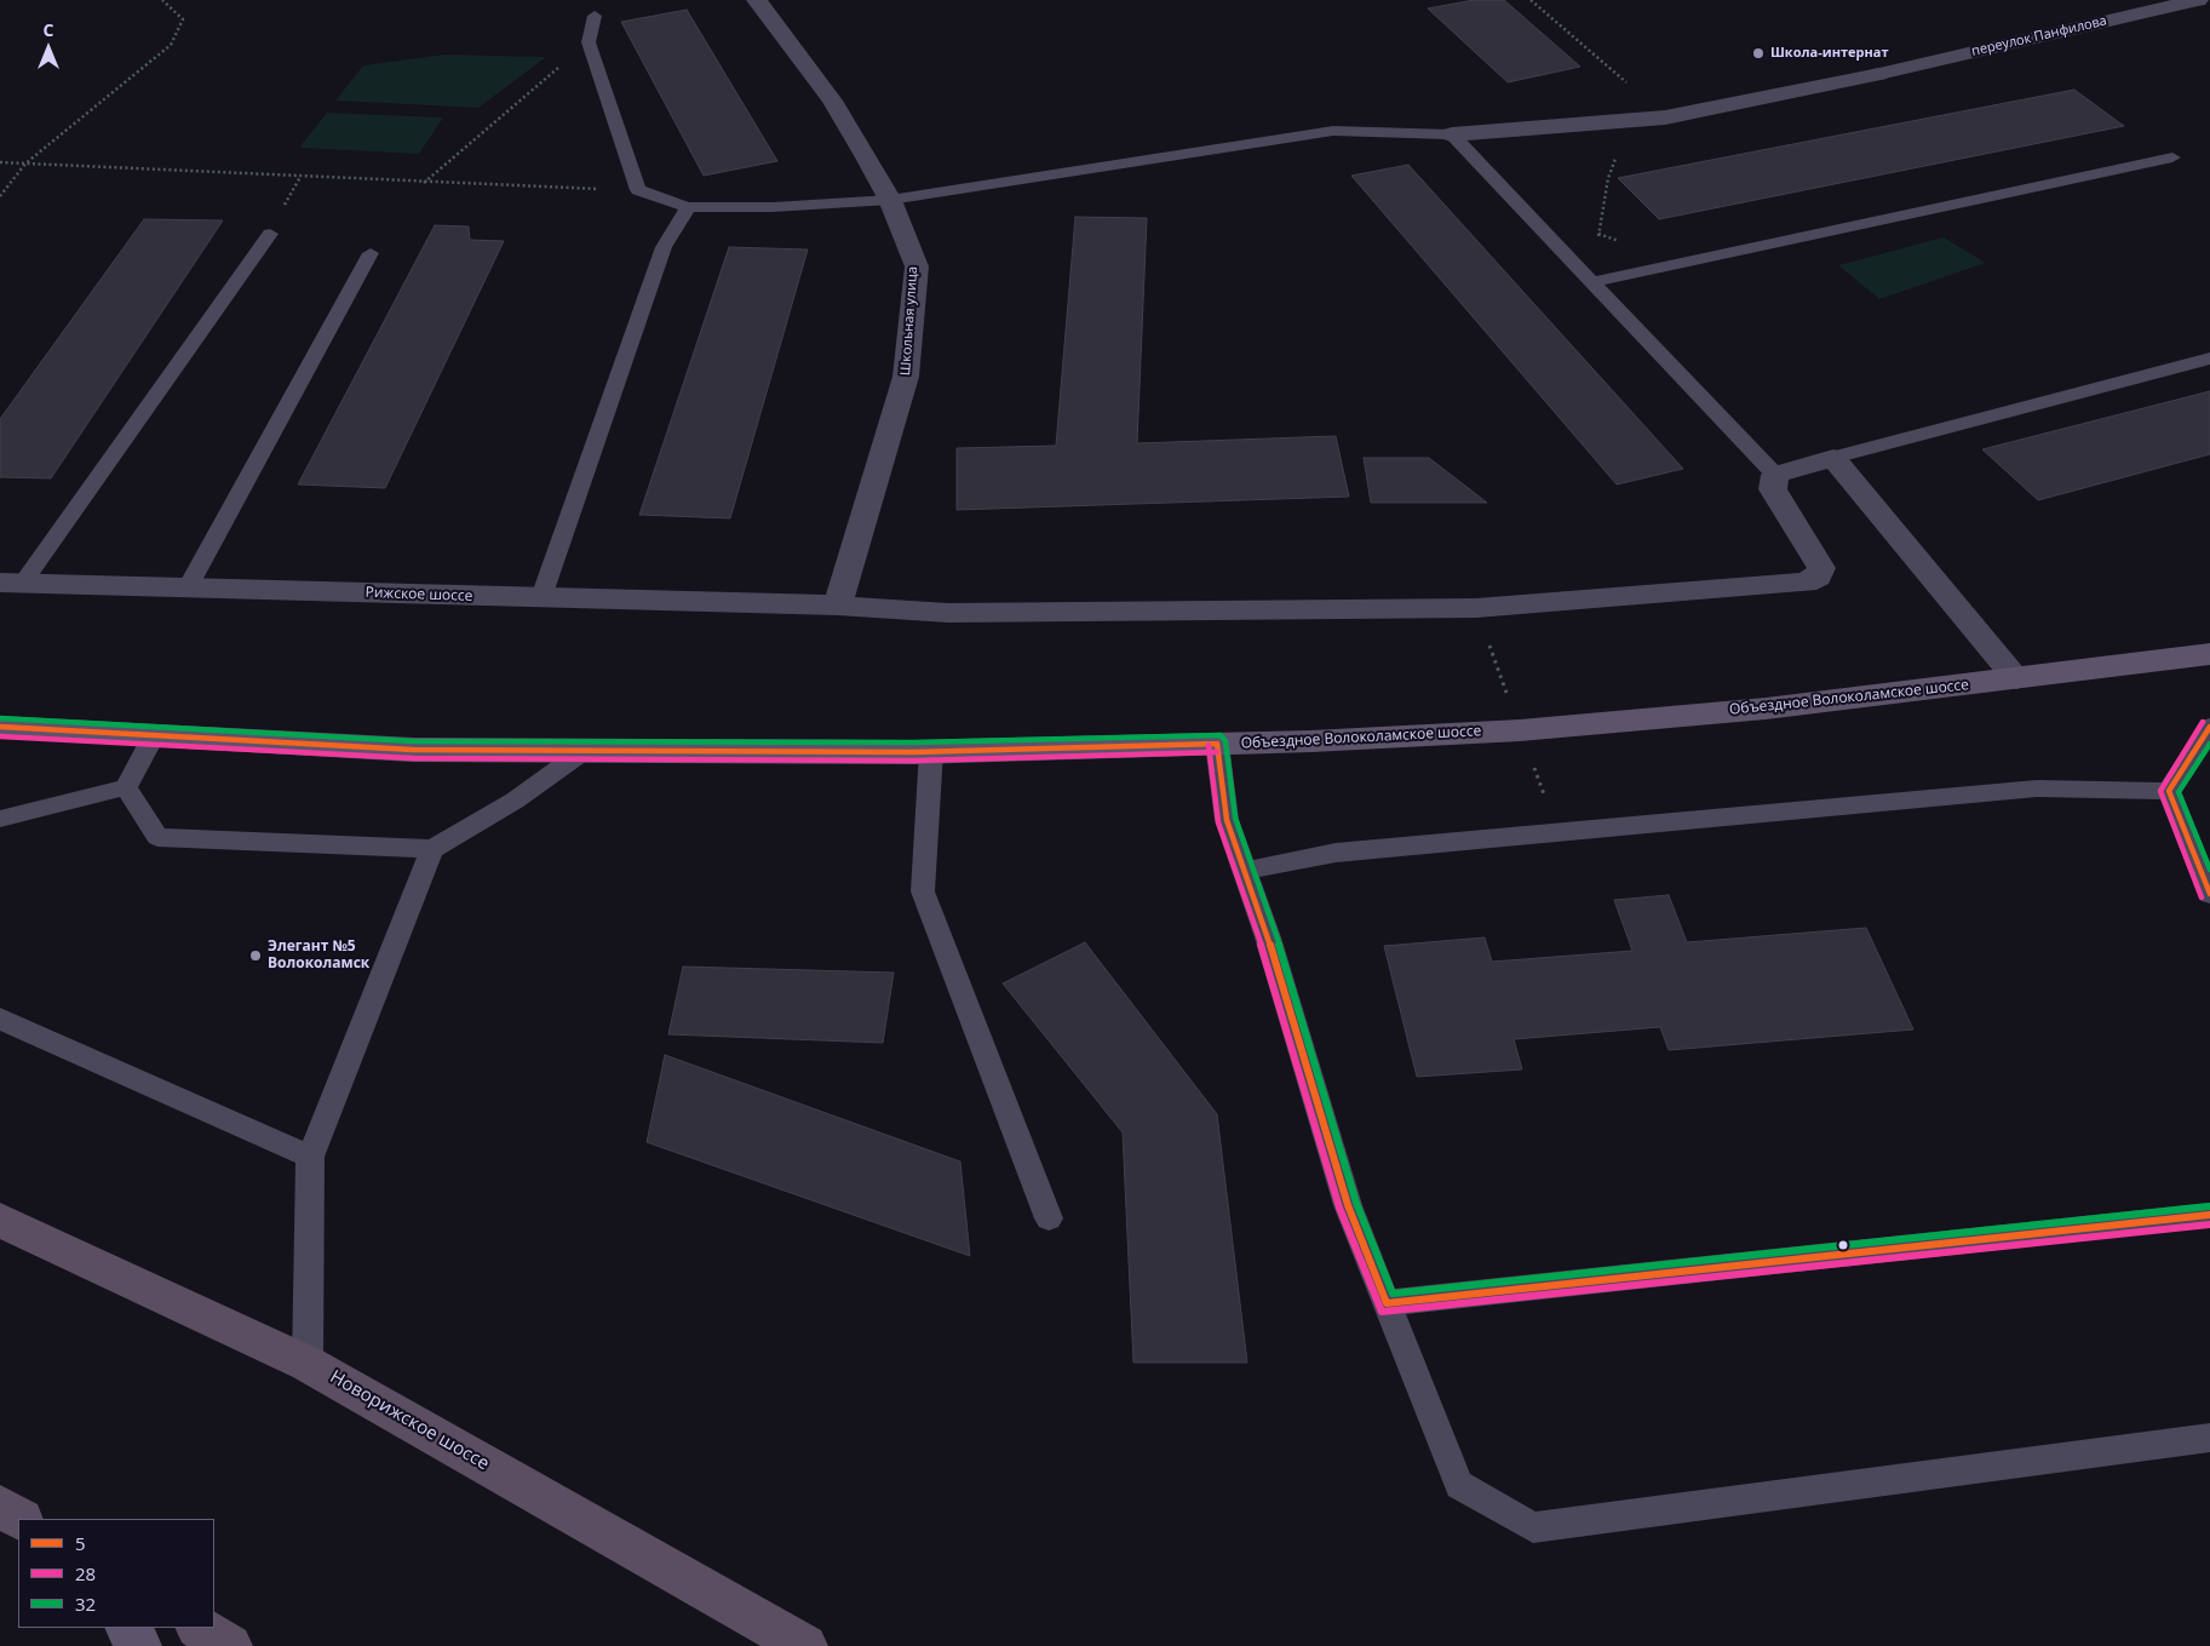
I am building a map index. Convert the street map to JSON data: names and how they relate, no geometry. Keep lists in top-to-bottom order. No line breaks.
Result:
{"streets":{"highway":["Новорижское шоссе"],"main road":["Объездное Волоколамское шоссе"],"street":["переулок Панфилова","Школьная улица","Рижское шоссе"]},"crossings":[["Школьная улица","Рижское шоссе"]],"places":["Школа-интернат","Элегант №5 Волоколамск"],"lines":["transit line 32","transit line 28","transit line 5"],"legend":["5","28","32"],"north":"top"}
